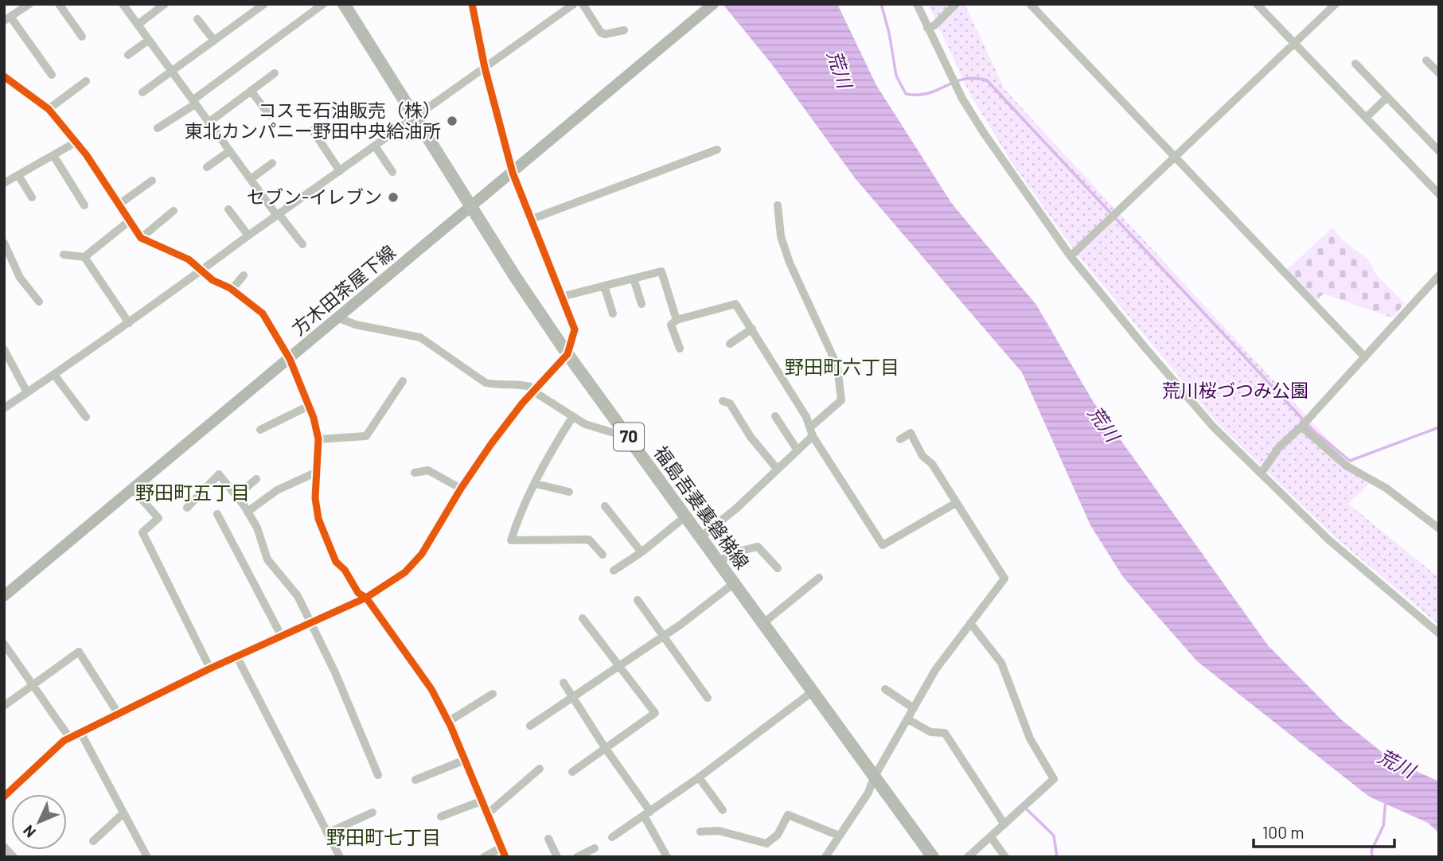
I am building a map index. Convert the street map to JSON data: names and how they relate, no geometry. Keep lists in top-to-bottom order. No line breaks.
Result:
{"streets":{"main road":["70","福島吾妻裏磐梯線"],"street":["方木田茶屋下線"]},"crossings":[["方木田茶屋下線","福島吾妻裏磐梯線"]],"districts":["野田町六丁目","野田町五丁目","野田町七丁目"],"water":["荒川"],"parks":["荒川桜づつみ公園"],"places":["コスモ石油販売（株） 東北カンパニー野田中央給油所","セブン-イレブン"],"scale_bar":"100 m","north":"bottom left"}
